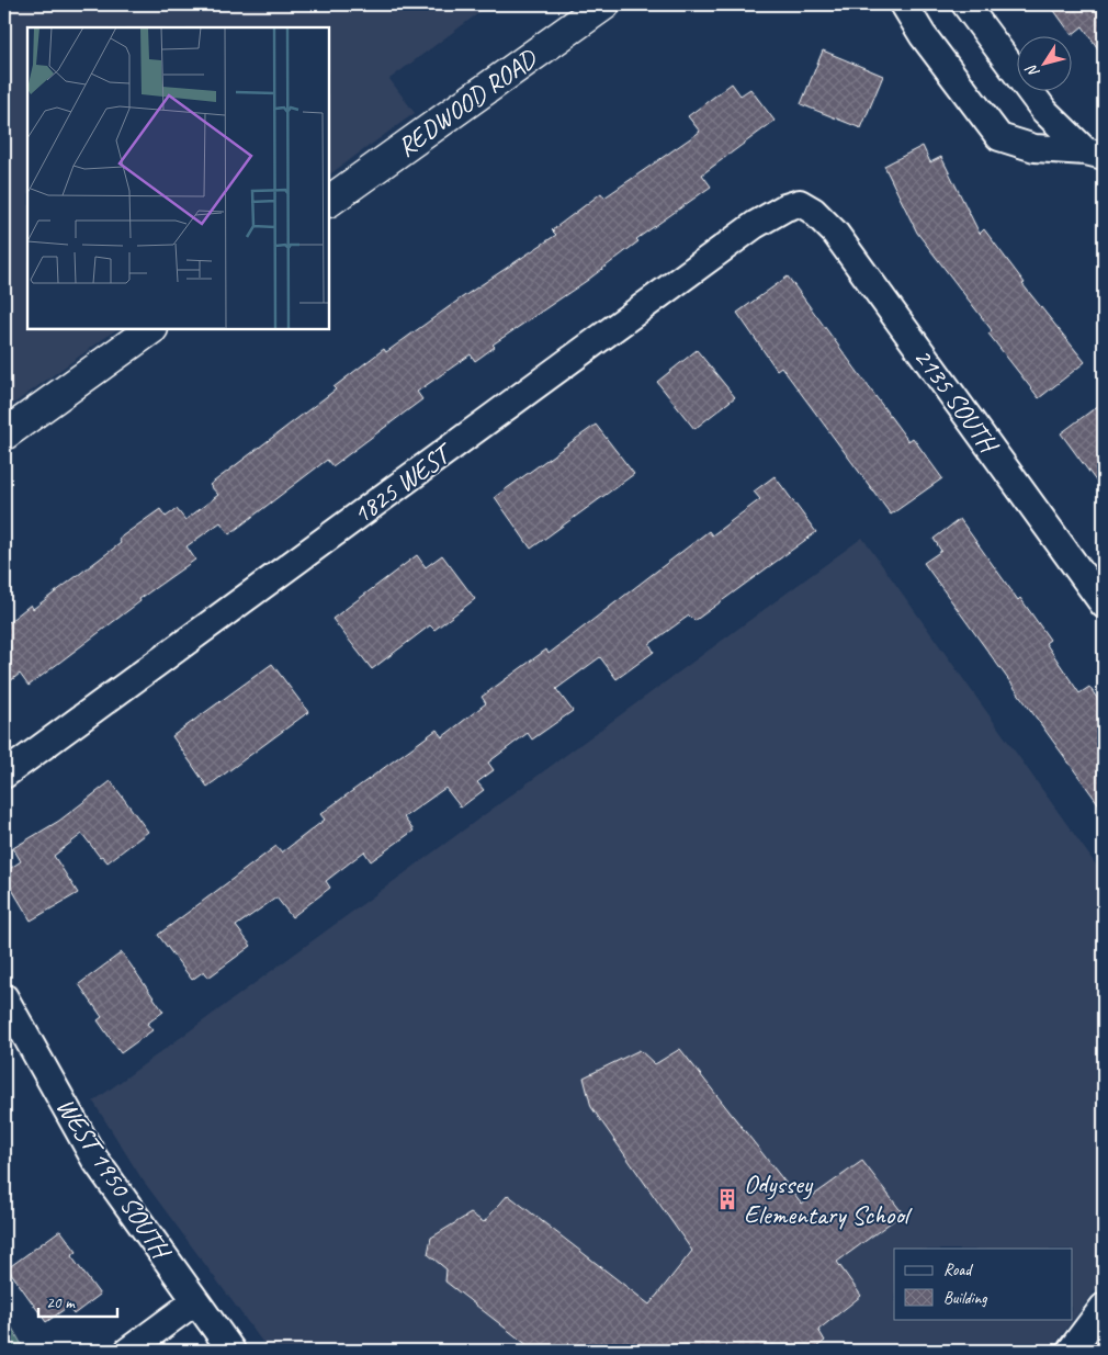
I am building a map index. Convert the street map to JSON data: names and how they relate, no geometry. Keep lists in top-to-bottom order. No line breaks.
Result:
{"streets":{"main road":["REDWOOD ROAD"],"street":["2135 SOUTH","1825 WEST","WEST 1950 SOUTH"]},"crossings":[["2135 SOUTH","1825 WEST"]],"places":{"building":["Odyssey Elementary School"]},"legend":["Road","Building"],"scale_bar":"20 m","north":"bottom left"}
